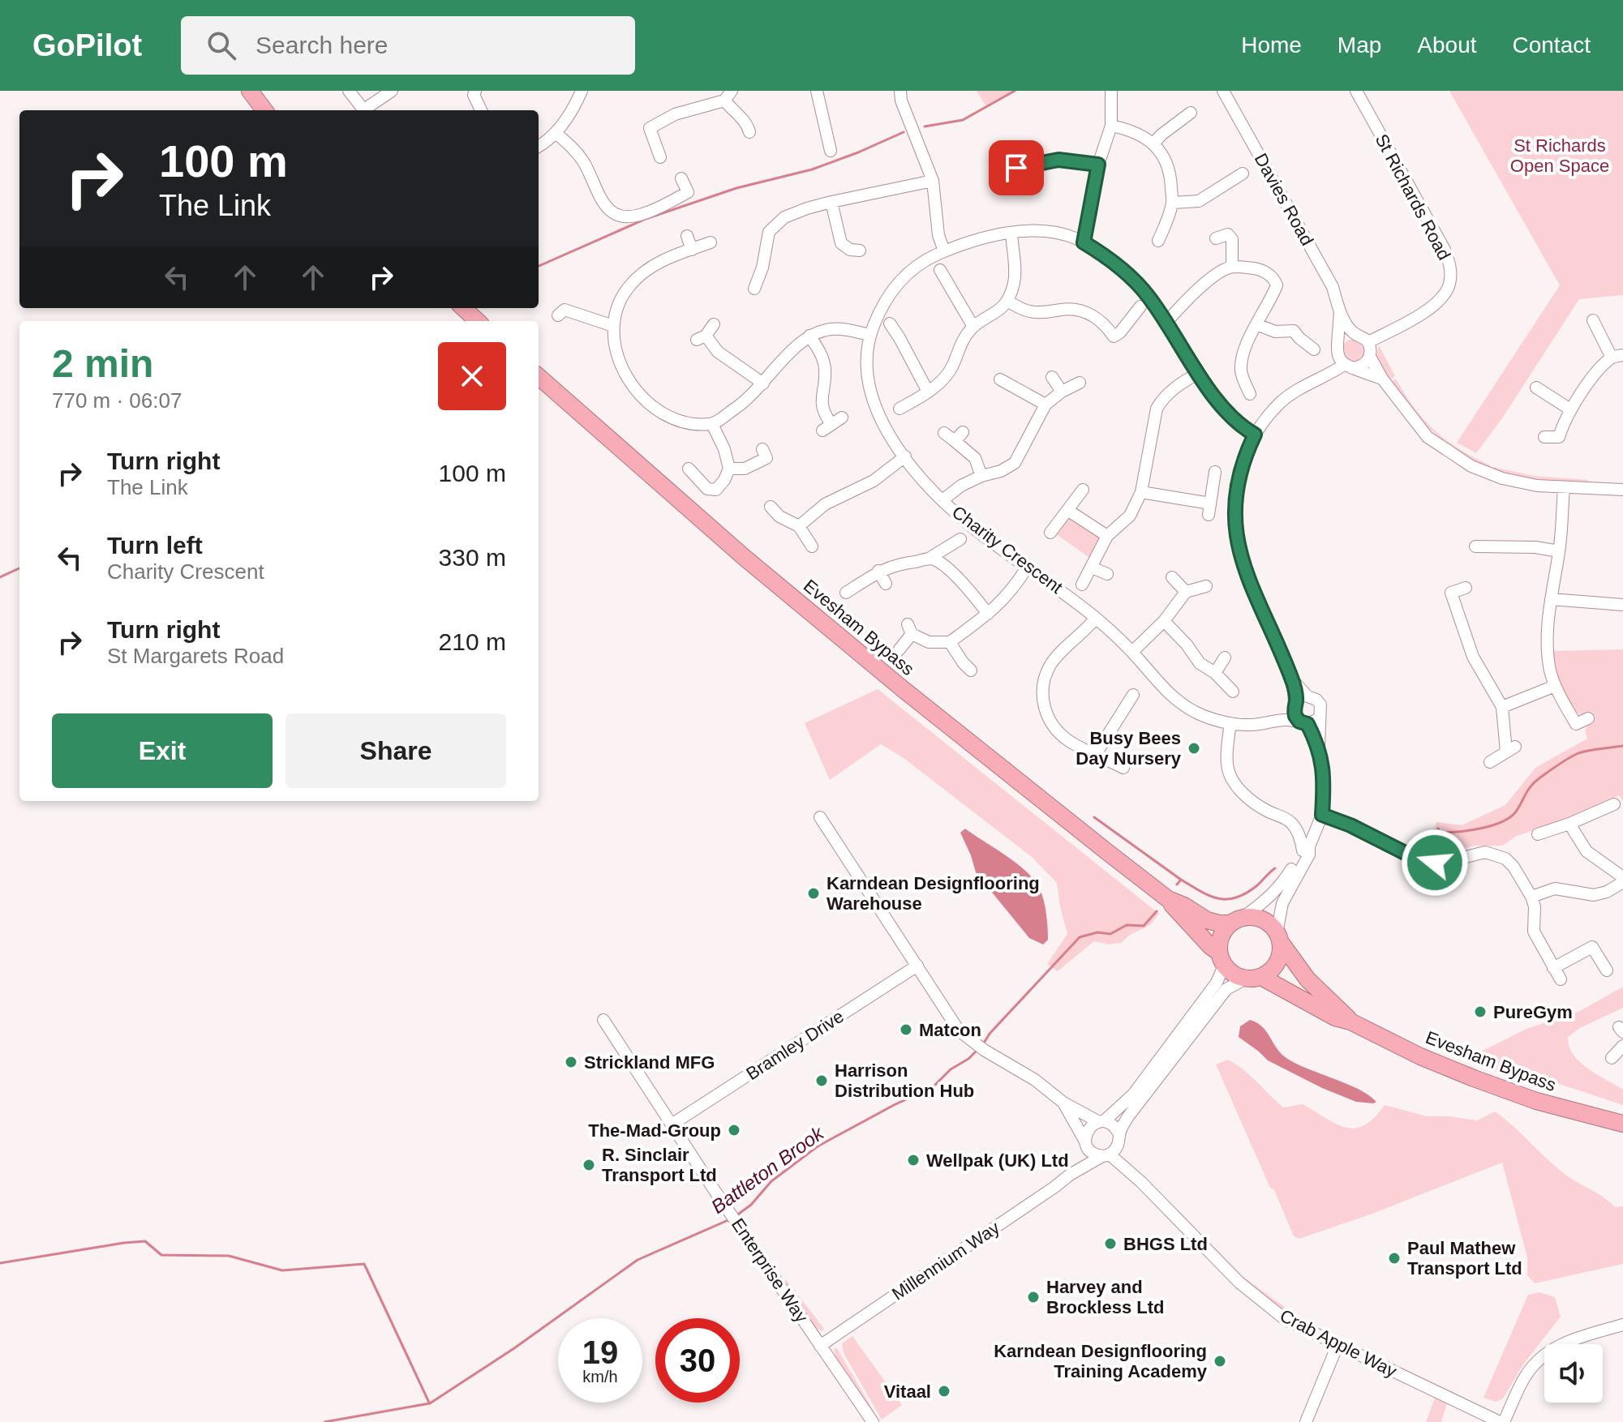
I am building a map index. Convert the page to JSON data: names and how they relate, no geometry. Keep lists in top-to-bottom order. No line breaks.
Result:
{"streets":{"highway":["Evesham Bypass"],"street":["St Richards Road","Davies Road","Charity Crescent","Bramley Drive","Millennium Way","Enterprise Way","Crab Apple Way"]},"crossings":[["St Richards Road","Davies Road"],["Davies Road","Charity Crescent"],["Evesham Bypass","Millennium Way"],["Bramley Drive","Enterprise Way"],["Millennium Way","Enterprise Way"],["Millennium Way","Crab Apple Way"]],"water":["Battleton Brook"],"parks":["St Richards Open Space"],"places":["Busy Bees Day Nursery","Karndean Designflooring Warehouse","PureGym","Matcon","Strickland MFG","Harrison Distribution Hub","The-Mad-Group","Wellpak (UK) Ltd","R. Sinclair Transport Ltd","BHGS Ltd","Paul Mathew Transport Ltd","Harvey and Brockless Ltd","Karndean Designflooring Training Academy","Vitaal"],"page":{"header":"GoPilot","search":"Search here","nav":["Home","Map","About","Contact"],"turn":["100 m","The Link"],"heading":["2 min","770 m · 06:07"],"list":[{"name":"Turn right","note":"The Link","value":"100 m"},{"name":"Turn left","note":"Charity Crescent","value":"330 m"},{"name":"Turn right","note":"St Margarets Road","value":"210 m"}],"buttons":["Exit","Share"],"speed":"19 km/h","limit":"30"}}
